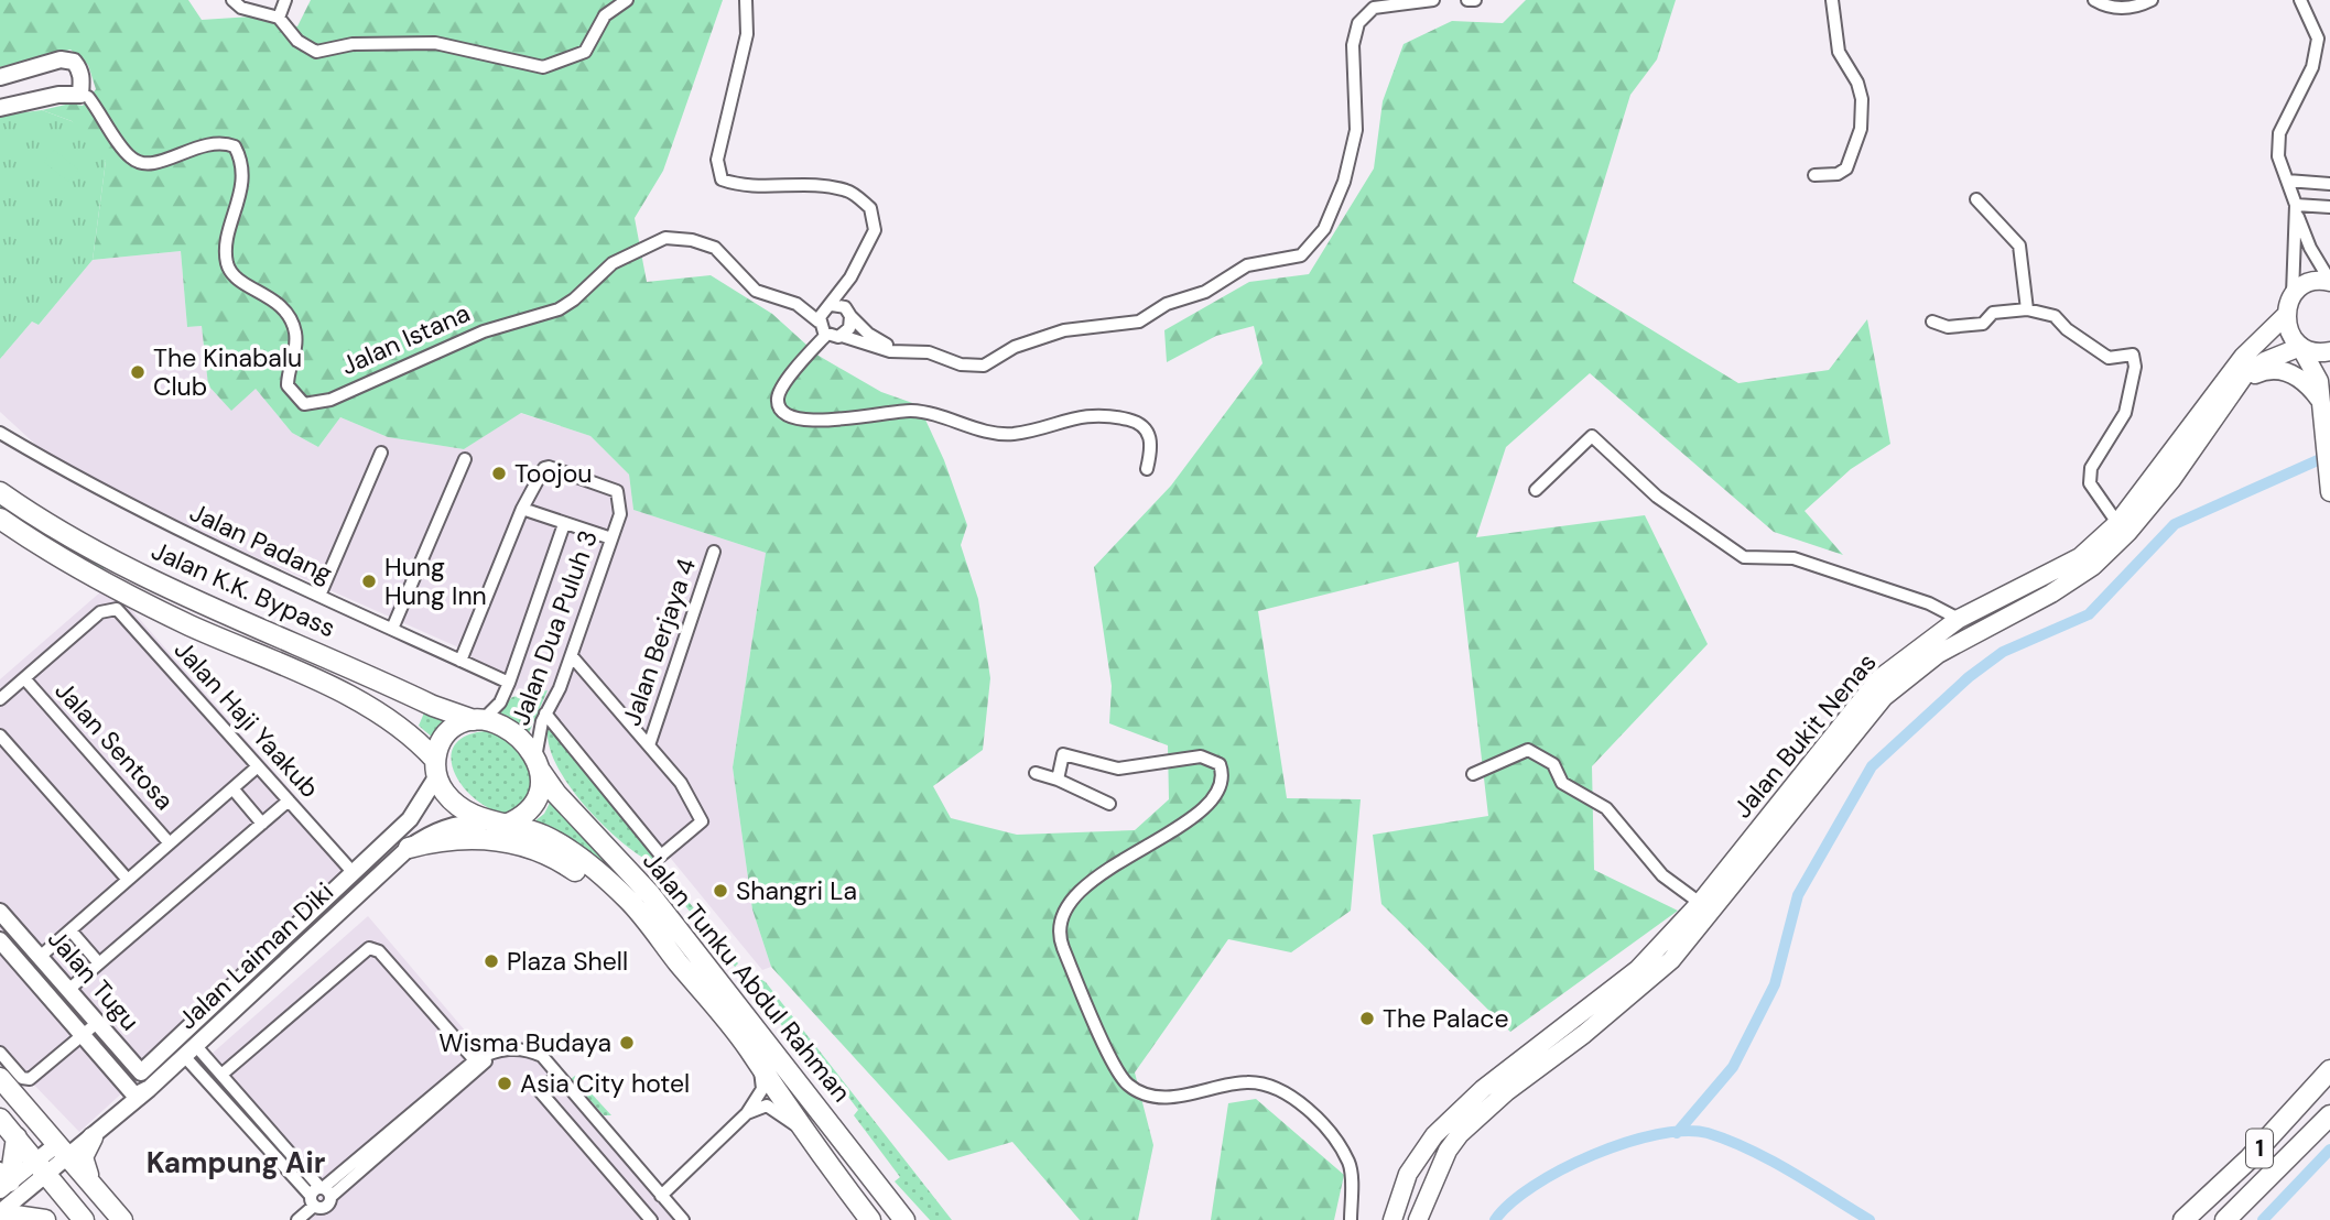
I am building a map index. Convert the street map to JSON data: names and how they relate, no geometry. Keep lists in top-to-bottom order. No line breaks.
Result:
{"streets":{"main road":["Jalan K.K. Bypass","Jalan Bukit Nenas","Jalan Tunku Abdul Rahman","1"],"street":["Jalan Istana","Jalan Padang","Jalan Dua Puluh 3","Jalan Berjaya 4","Jalan Haji Yaakub","Jalan Sentosa","Jalan Laiman Diki","Jalan Tugu"]},"crossings":[["Jalan K.K. Bypass","Jalan Dua Puluh 3"],["Jalan K.K. Bypass","Jalan Laiman Diki"],["Jalan K.K. Bypass","Jalan Tunku Abdul Rahman"],["Jalan Dua Puluh 3","Jalan Laiman Diki"],["Jalan Dua Puluh 3","Jalan Tunku Abdul Rahman"],["Jalan Haji Yaakub","Jalan Sentosa"],["Jalan Haji Yaakub","Jalan Laiman Diki"],["Jalan Laiman Diki","Jalan Tunku Abdul Rahman"],["Jalan Laiman Diki","Jalan Tugu"]],"districts":["Kampung Air"],"places":["The Kinabalu Club","Toojou","Hung Hung Inn","Shangri La","Plaza Shell","The Palace","Wisma Budaya","Asia City hotel"]}
